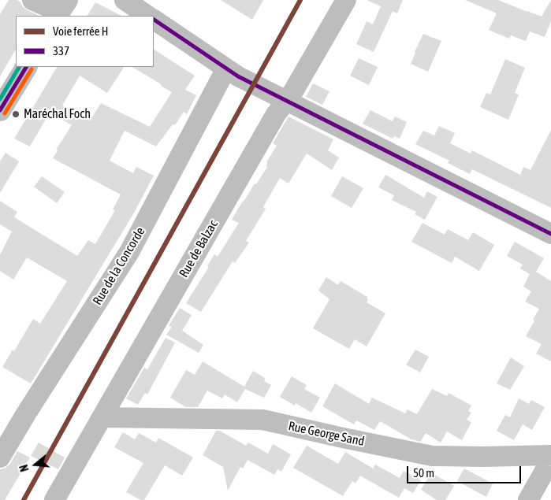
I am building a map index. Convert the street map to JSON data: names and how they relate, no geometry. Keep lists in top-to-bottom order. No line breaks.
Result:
{"streets":{"street":["Rue de Balzac","Rue de la Concorde","Rue George Sand"]},"crossings":[["Rue de Balzac","Rue George Sand"]],"places":["Maréchal Foch"],"lines":["rail line H","transit line 337"],"legend":["Voie ferrée H","337"],"scale_bar":"50 m","north":"left"}
